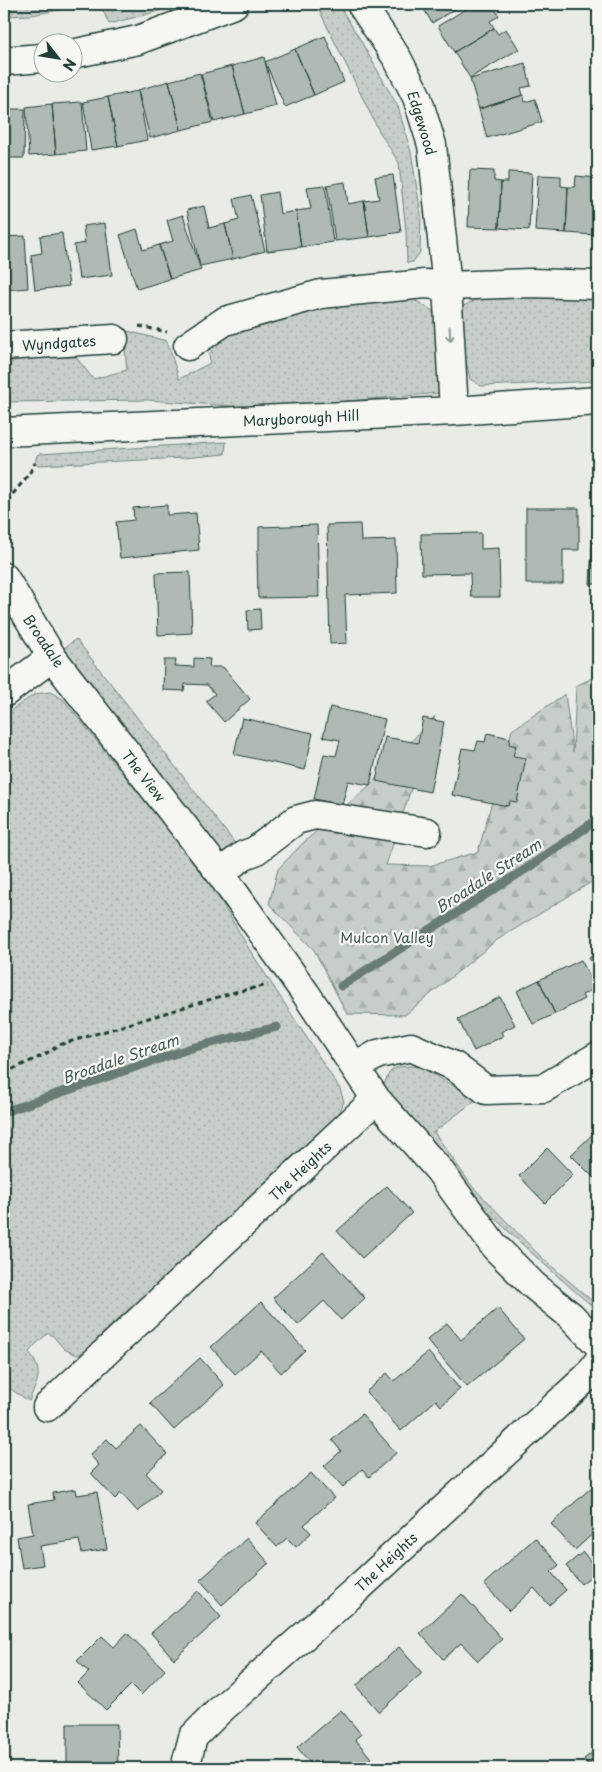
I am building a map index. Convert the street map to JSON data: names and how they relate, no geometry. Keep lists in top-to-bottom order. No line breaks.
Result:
{"streets":{"street":["Edgewood","Wyndgates","Maryborough Hill","Broadale","The View","The Heights"]},"crossings":[["Edgewood","Maryborough Hill"],["Broadale","The View"]],"water":["Broadale Stream"],"parks":["Mulcon Valley"],"north":"bottom right"}
